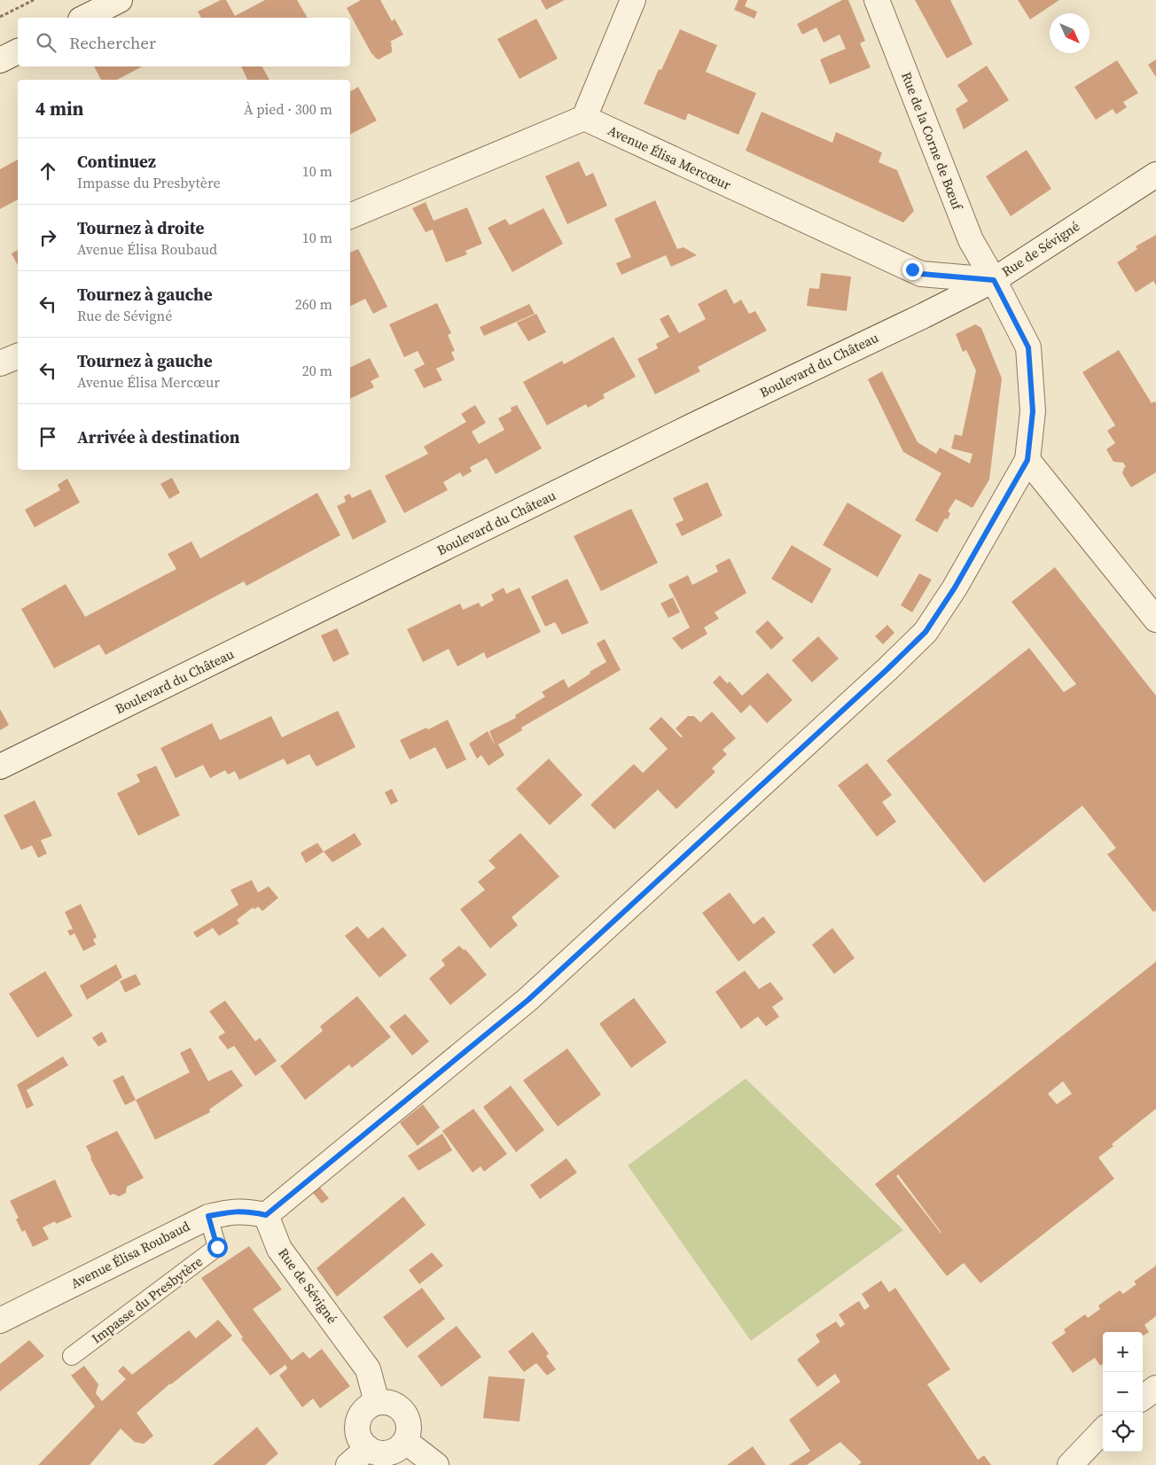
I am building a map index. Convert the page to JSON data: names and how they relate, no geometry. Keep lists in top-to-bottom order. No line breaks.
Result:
{"streets":{"street":["Rue de la Corne de Bœuf","Avenue Élisa Mercœur","Rue de Sévigné","Boulevard du Château","Avenue Élisa Roubaud"],"lane":["Impasse du Presbytère"]},"crossings":[["Rue de la Corne de Bœuf","Avenue Élisa Mercœur"],["Rue de la Corne de Bœuf","Rue de Sévigné"],["Rue de la Corne de Bœuf","Boulevard du Château"],["Avenue Élisa Mercœur","Rue de Sévigné"],["Avenue Élisa Mercœur","Boulevard du Château"],["Rue de Sévigné","Boulevard du Château"],["Rue de Sévigné","Avenue Élisa Roubaud"],["Avenue Élisa Roubaud","Impasse du Presbytère"]],"north":"bottom right","page":{"search":"Rechercher","heading":["4 min","À pied · 300 m"],"list":[["Continuez","Impasse du Presbytère","10 m"],["Tournez à droite","Avenue Élisa Roubaud","10 m"],["Tournez à gauche","Rue de Sévigné","260 m"],["Tournez à gauche","Avenue Élisa Mercœur","20 m"],"Arrivée à destination"],"map_buttons":["+","−"]}}
